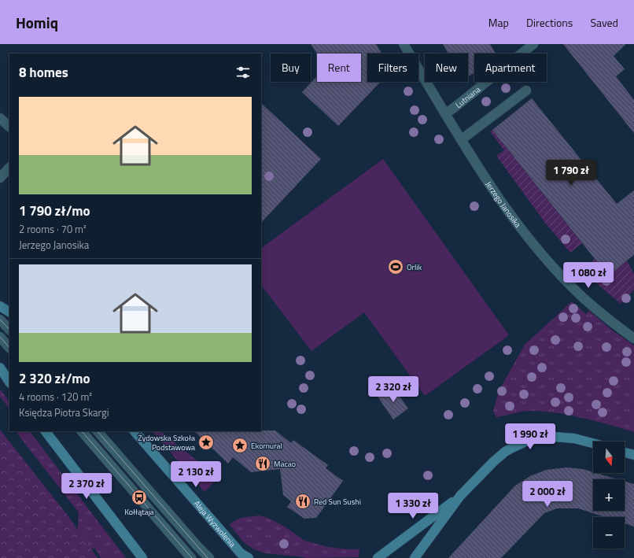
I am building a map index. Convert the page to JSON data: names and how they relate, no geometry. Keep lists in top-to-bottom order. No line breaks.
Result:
{"streets":{"street":["Lutniana","Jerzego Janosika","Aleja Wyzwolenia"]},"crossings":[["Lutniana","Jerzego Janosika"]],"places":{"sports":["Orlik"],"place":["Żydowska Szkoła Podstawowa","Ekomural"],"restaurant":["Macao","Red Sun Sushi"],"bus stop":["Kołłątaja"]},"north":"bottom","page":{"header":"Homiq","nav":["Map","Directions","Saved"],"chip":["Buy","Rent","Filters","New","Apartment"],"heading":"8 homes","list":[{"name":"1 790 zł/mo","note":"2 rooms · 70 m² · Jerzego Janosika"},{"name":"2 320 zł/mo","note":"4 rooms · 120 m² · Księdza Piotra Skargi"}],"price":["1 790 zł","1 080 zł","2 320 zł","1 990 zł","2 130 zł","2 370 zł","2 000 zł","1 330 zł"],"map_buttons":["+","−"]}}
